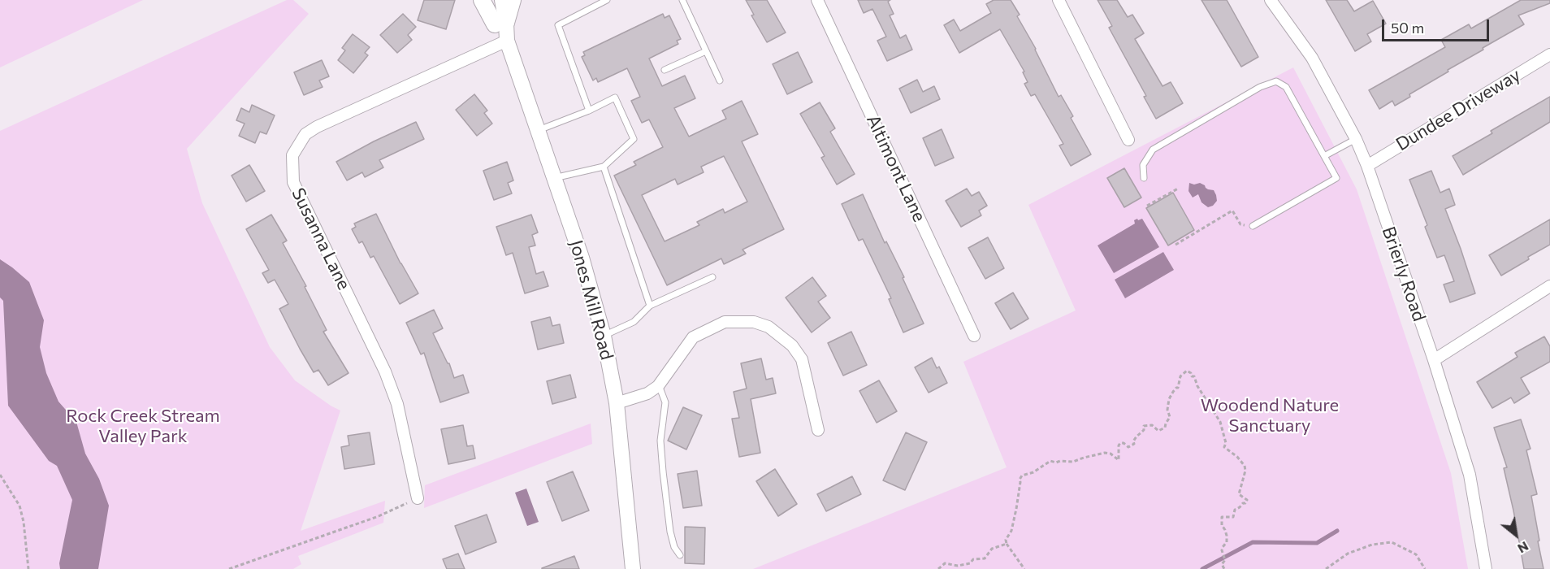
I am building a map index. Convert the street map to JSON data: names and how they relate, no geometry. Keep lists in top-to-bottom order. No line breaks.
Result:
{"streets":{"street":["Dundee Driveway","Altimont Lane","Susanna Lane","Brierly Road","Jones Mill Road"]},"crossings":[["Dundee Driveway","Brierly Road"],["Susanna Lane","Jones Mill Road"]],"parks":["Woodend Nature Sanctuary","Rock Creek Stream Valley Park"],"scale_bar":"50 m","north":"bottom right"}
